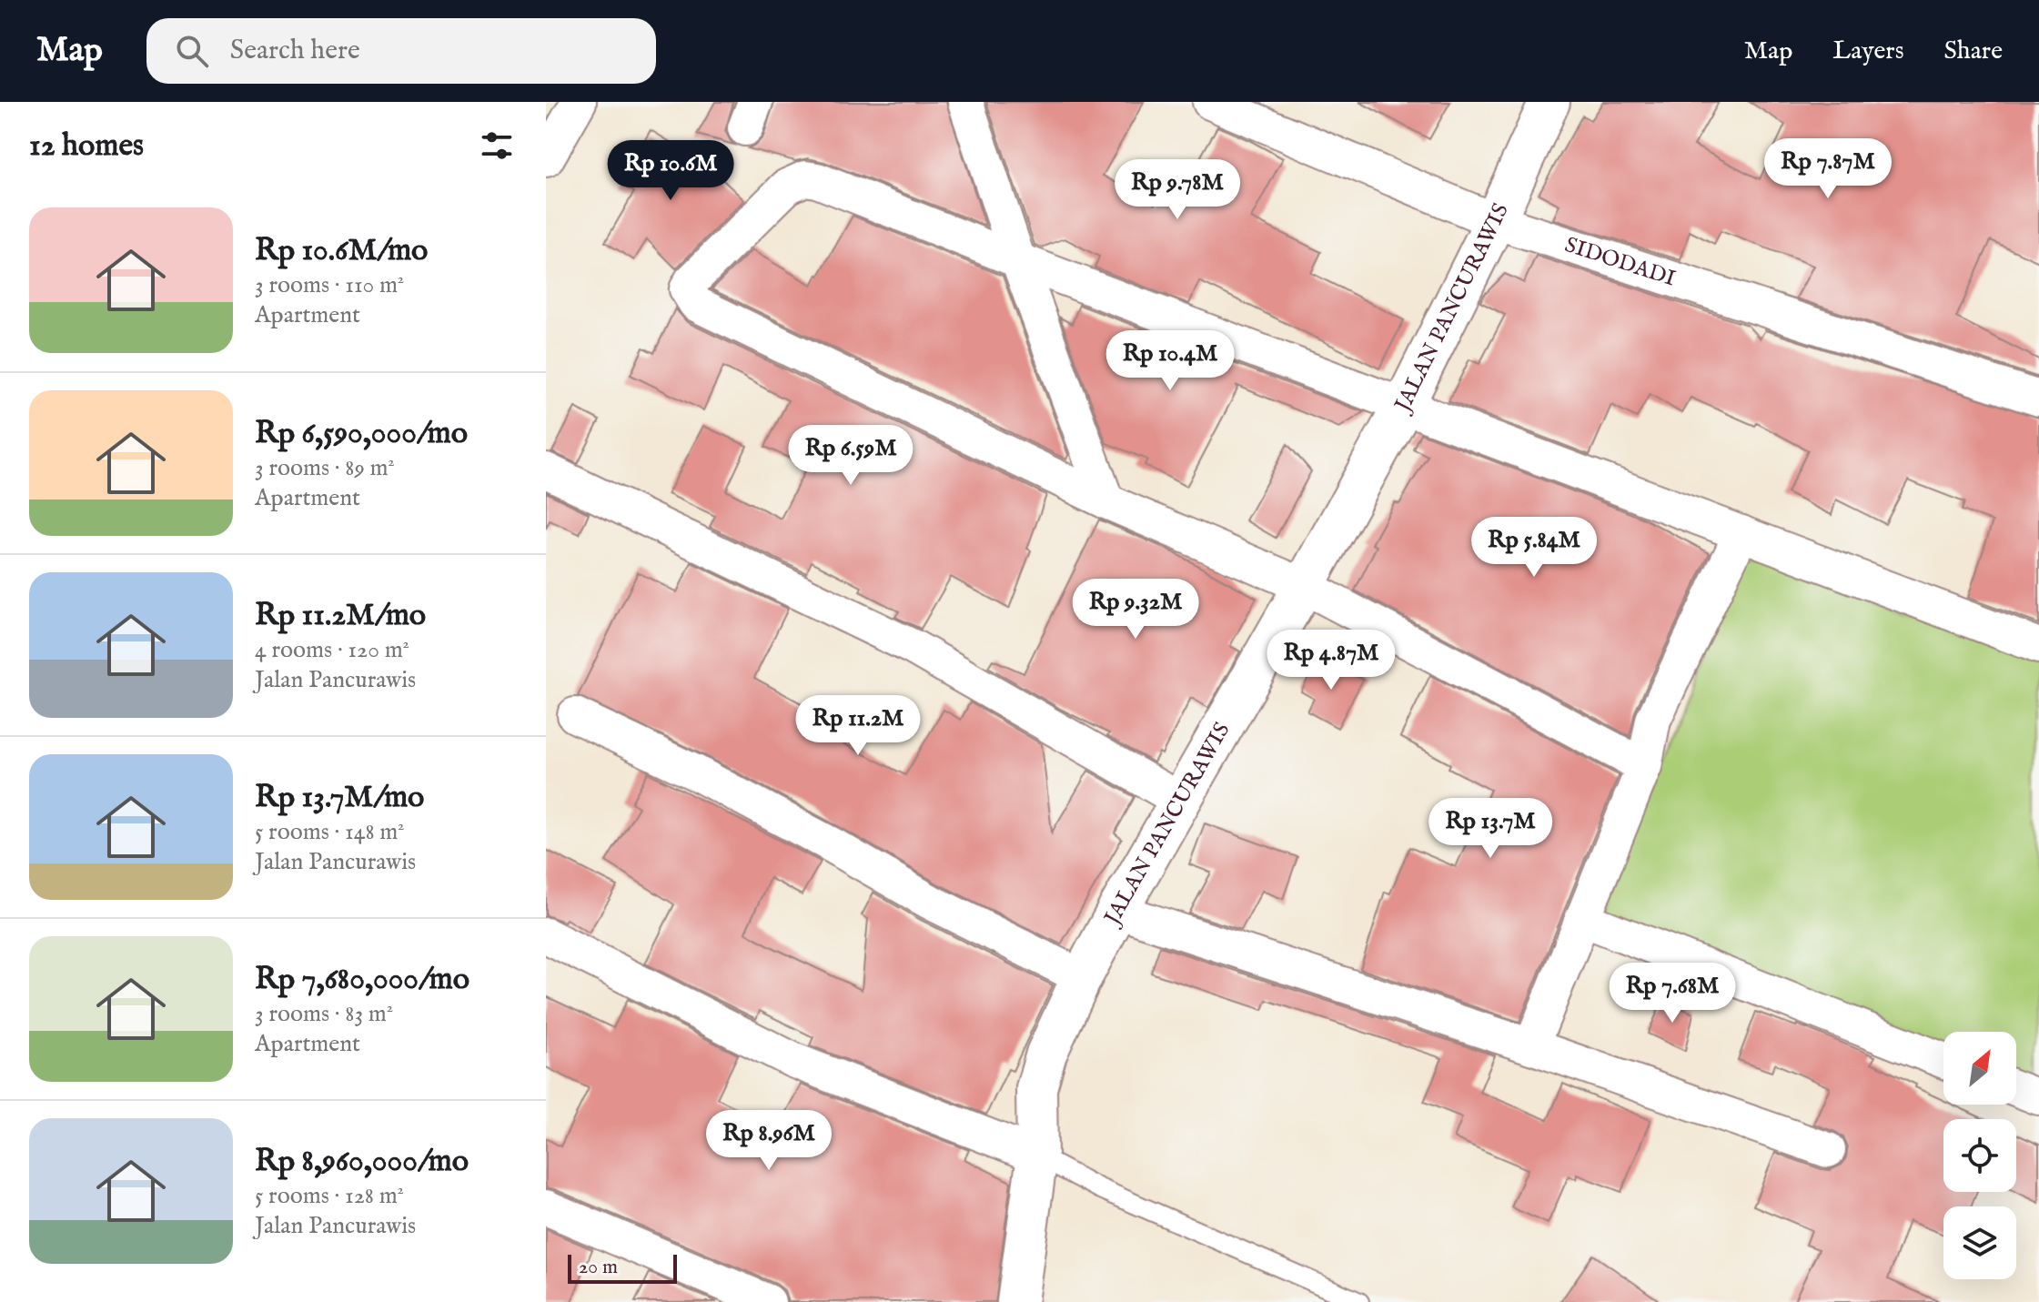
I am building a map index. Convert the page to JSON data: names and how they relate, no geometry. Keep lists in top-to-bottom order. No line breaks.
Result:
{"streets":{"street":["SIDODADI","JALAN PANCURAWIS"]},"crossings":[["SIDODADI","JALAN PANCURAWIS"]],"scale_bar":"20 m","north":"top right","page":{"header":"Map","search":"Search here","nav":["Map","Layers","Share"],"heading":"12 homes","price":["Rp 7.87M","Rp 10.6M","Rp 9.78M","Rp 10.4M","Rp 6.59M","Rp 5.84M","Rp 9.32M","Rp 4.87M","Rp 11.2M","Rp 13.7M","Rp 7.68M","Rp 8.96M"],"list":[{"name":"Rp 10.6M/mo","note":"3 rooms · 110 m² · Apartment"},{"name":"Rp 6,590,000/mo","note":"3 rooms · 89 m² · Apartment"},{"name":"Rp 11.2M/mo","note":"4 rooms · 120 m² · Jalan Pancurawis"},{"name":"Rp 13.7M/mo","note":"5 rooms · 148 m² · Jalan Pancurawis"},{"name":"Rp 7,680,000/mo","note":"3 rooms · 83 m² · Apartment"},{"name":"Rp 8,960,000/mo","note":"5 rooms · 128 m² · Jalan Pancurawis"}],"scale":"20 m"}}
